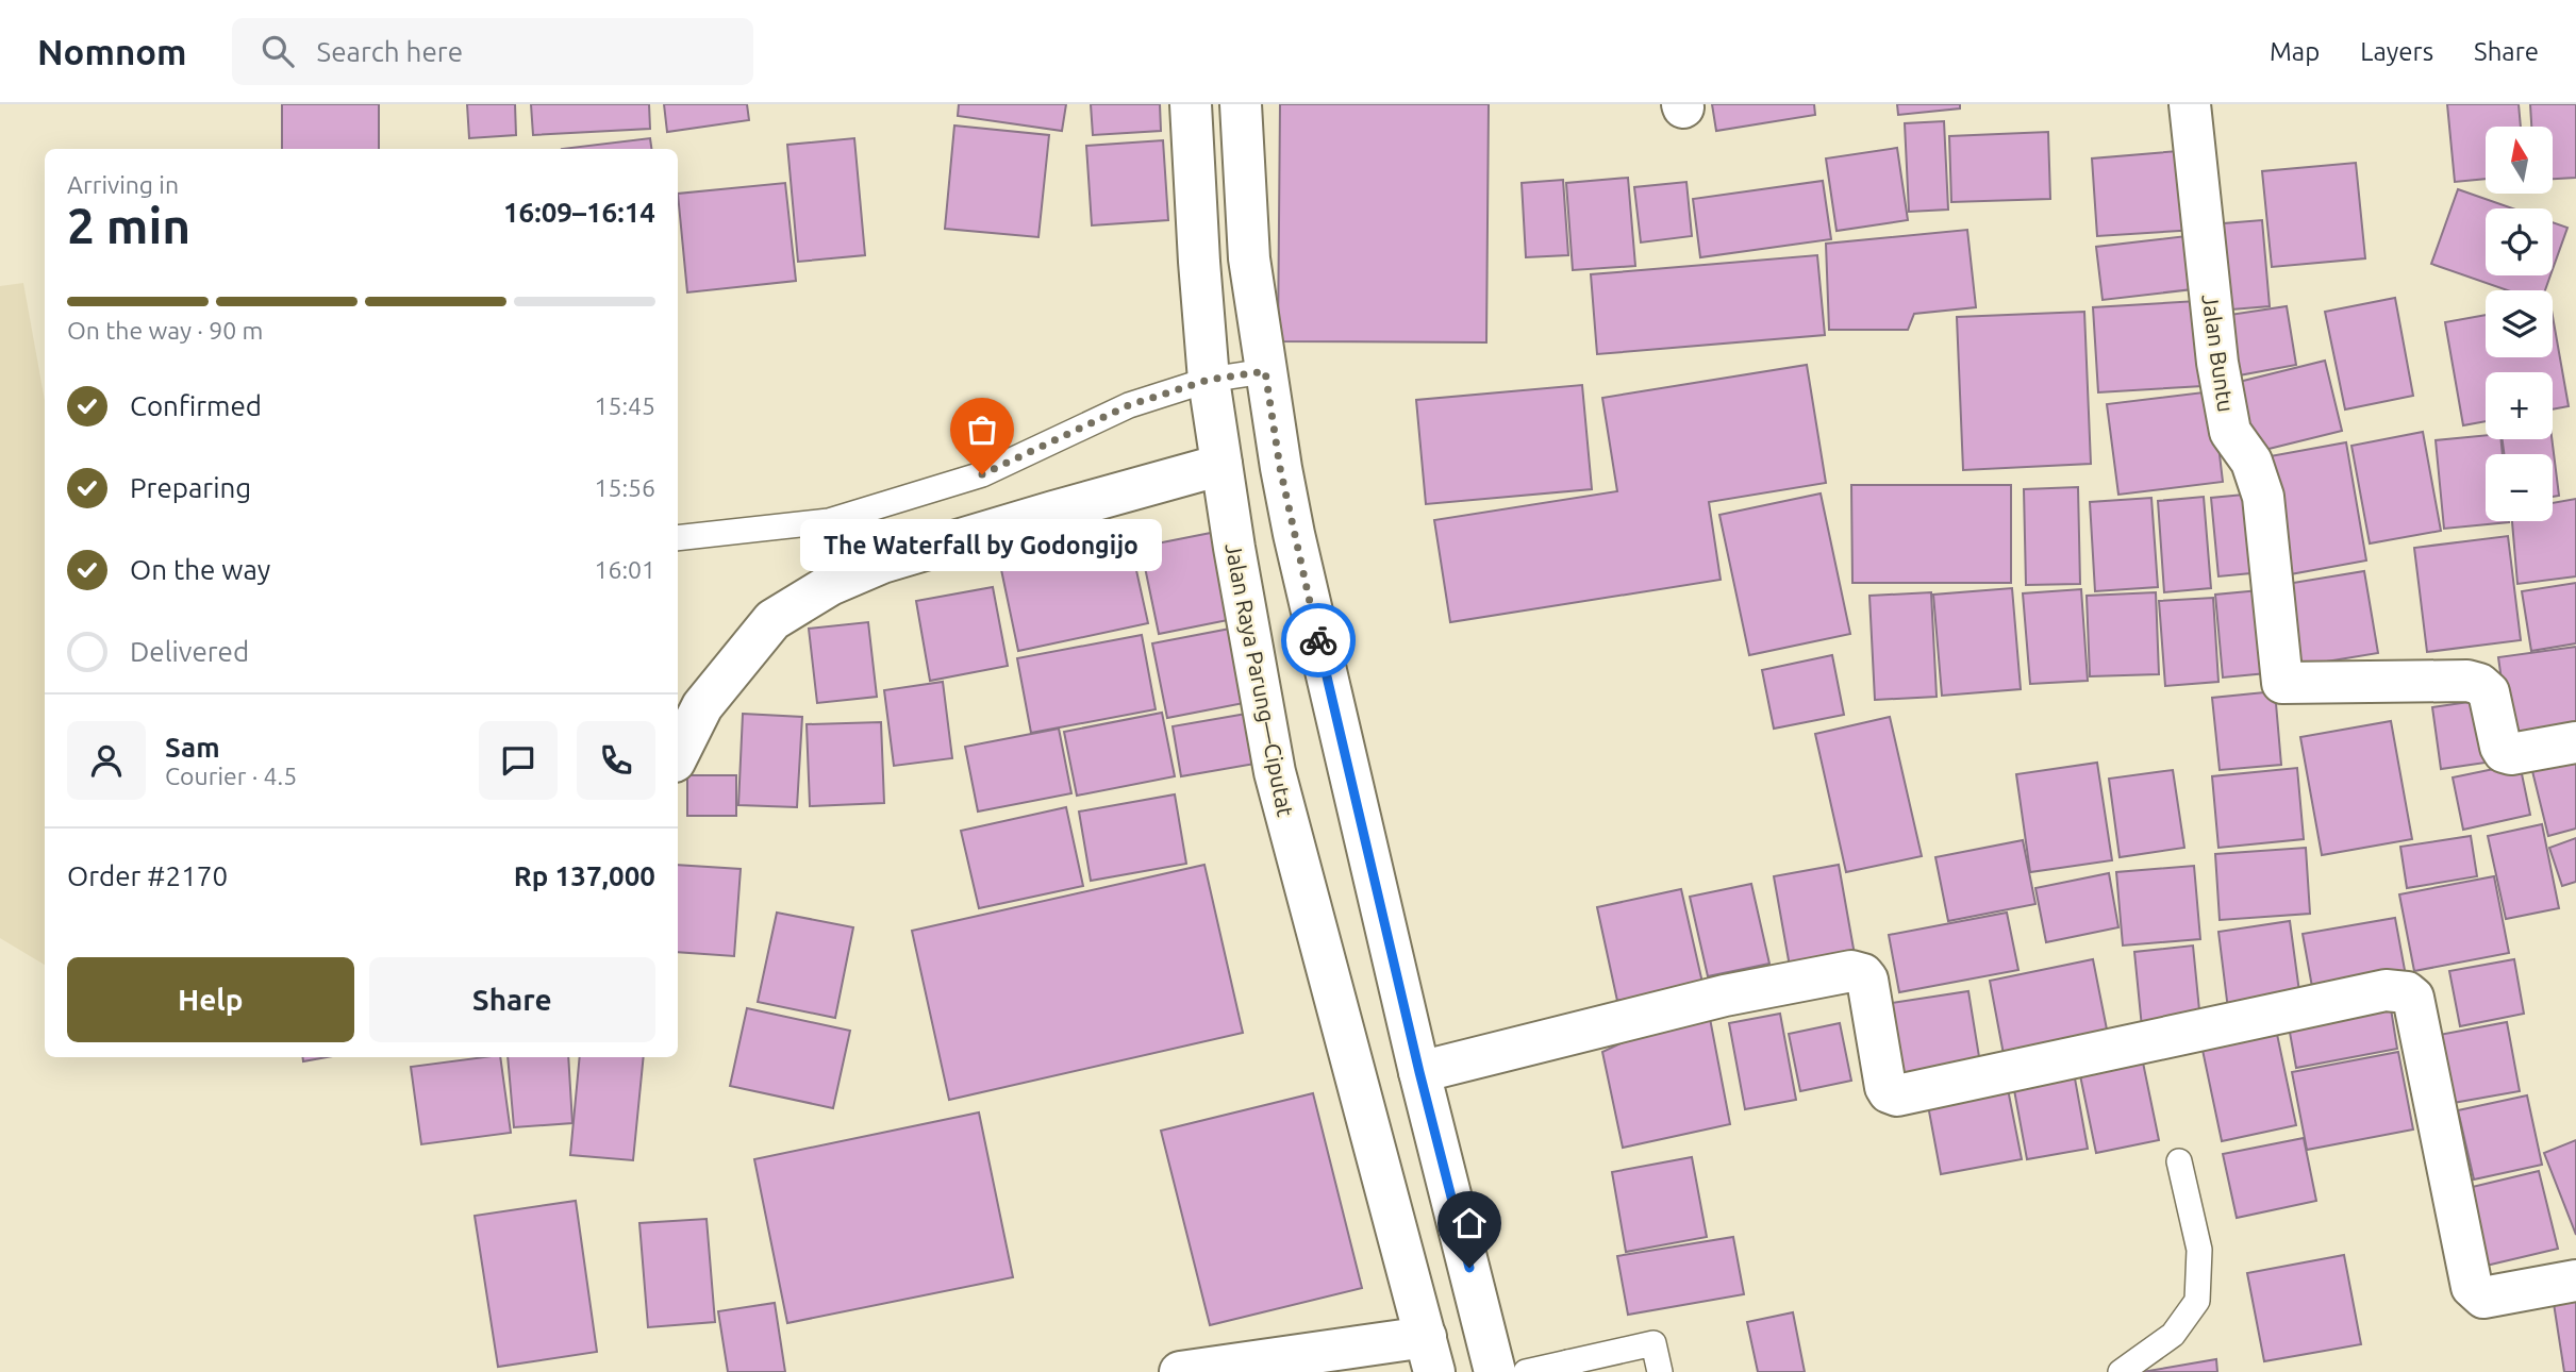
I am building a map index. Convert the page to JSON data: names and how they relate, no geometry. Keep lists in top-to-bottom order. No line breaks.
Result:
{"streets":{"main road":["Jalan Buntu","Jalan Raya Parung—Ciputat"]},"places":["The Waterfall by Godongijo"],"north":"top","page":{"header":"Nomnom","search":"Search here","nav":["Map","Layers","Share"],"map_buttons":["+","−"],"heading":["2 min","Arriving in","16:09–16:14"],"panel":["Sam","Courier · 4.5","Order #2170","Rp 137,000"],"bar":"On the way · 90 m","list":[["Confirmed","15:45"],["Preparing","15:56"],["On the way","16:01"],"Delivered"],"bubble":"The Waterfall by Godongijo","buttons":["Help","Share"]}}
